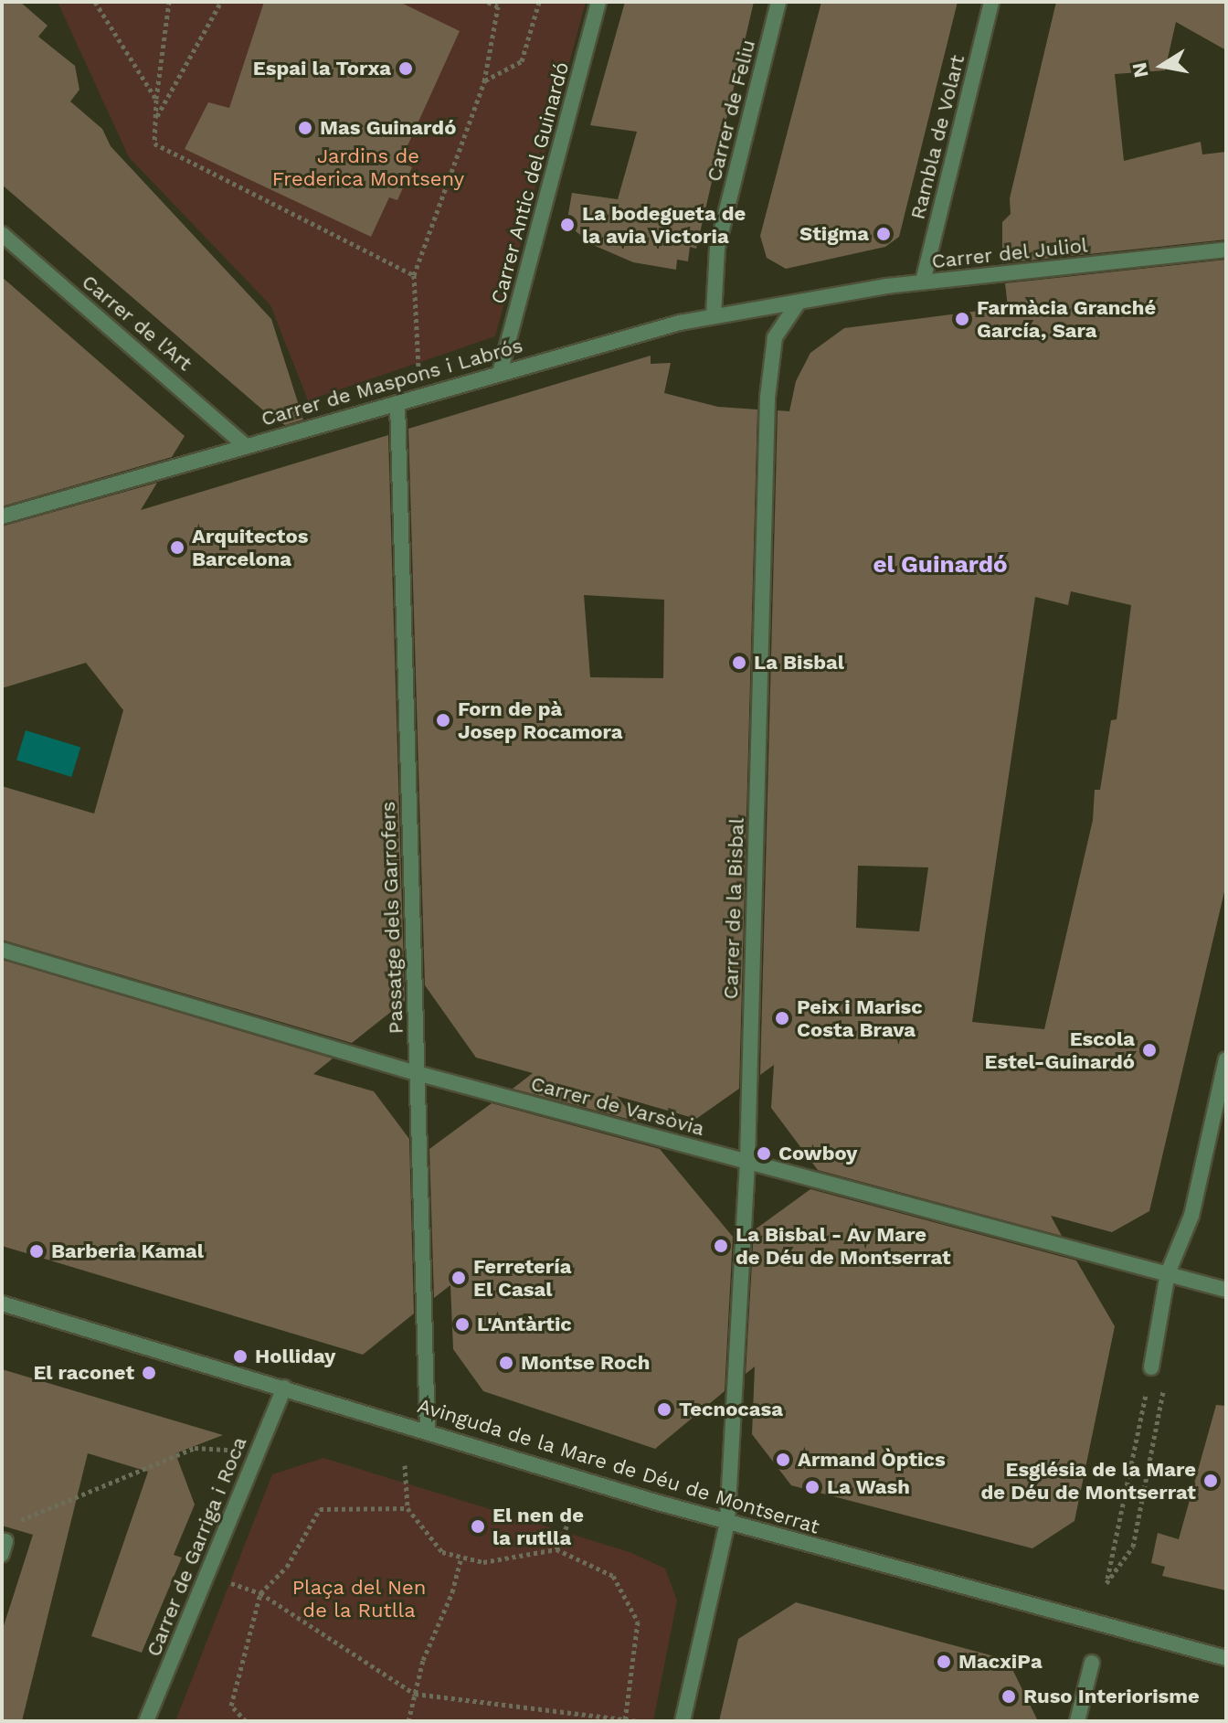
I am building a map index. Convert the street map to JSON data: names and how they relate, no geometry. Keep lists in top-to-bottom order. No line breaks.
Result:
{"streets":{"street":["Carrer de Feliu","Rambla de Volart","Carrer Antic del Guinardó","Carrer del Juliol","Carrer de l'Art","Carrer de Maspons i Labrós","Carrer de la Bisbal","Passatge dels Garrofers","Carrer de Varsòvia","Avinguda de la Mare de Déu de Montserrat","Carrer de Garriga i Roca"]},"crossings":[["Carrer de Feliu","Carrer de Maspons i Labrós"],["Rambla de Volart","Carrer del Juliol"],["Carrer Antic del Guinardó","Carrer de Maspons i Labrós"],["Carrer del Juliol","Carrer de Maspons i Labrós"],["Carrer del Juliol","Carrer de la Bisbal"],["Carrer de l'Art","Carrer de Maspons i Labrós"],["Carrer de Maspons i Labrós","Carrer de la Bisbal"],["Carrer de Maspons i Labrós","Passatge dels Garrofers"],["Carrer de la Bisbal","Carrer de Varsòvia"],["Carrer de la Bisbal","Avinguda de la Mare de Déu de Montserrat"],["Passatge dels Garrofers","Carrer de Varsòvia"],["Passatge dels Garrofers","Avinguda de la Mare de Déu de Montserrat"],["Avinguda de la Mare de Déu de Montserrat","Carrer de Garriga i Roca"]],"districts":["el Guinardó"],"parks":["Jardins de Frederica Montseny","Plaça del Nen de la Rutlla"],"places":["Espai la Torxa","Mas Guinardó","La bodegueta de la avia Victoria","Stigma","Farmàcia Granché García, Sara","Arquitectos Barcelona","La Bisbal","Forn de pà Josep Rocamora","Peix i Marisc Costa Brava","Escola Estel-Guinardó","Cowboy","La Bisbal - Av Mare de Déu de Montserrat","Barberia Kamal","Ferretería El Casal","L'Antàrtic","Holliday","Montse Roch","El raconet","Tecnocasa","Armand Òptics","Església de la Mare de Déu de Montserrat","La Wash","El nen de la rutlla","MacxiPa","Ruso Interiorisme"],"north":"left"}
